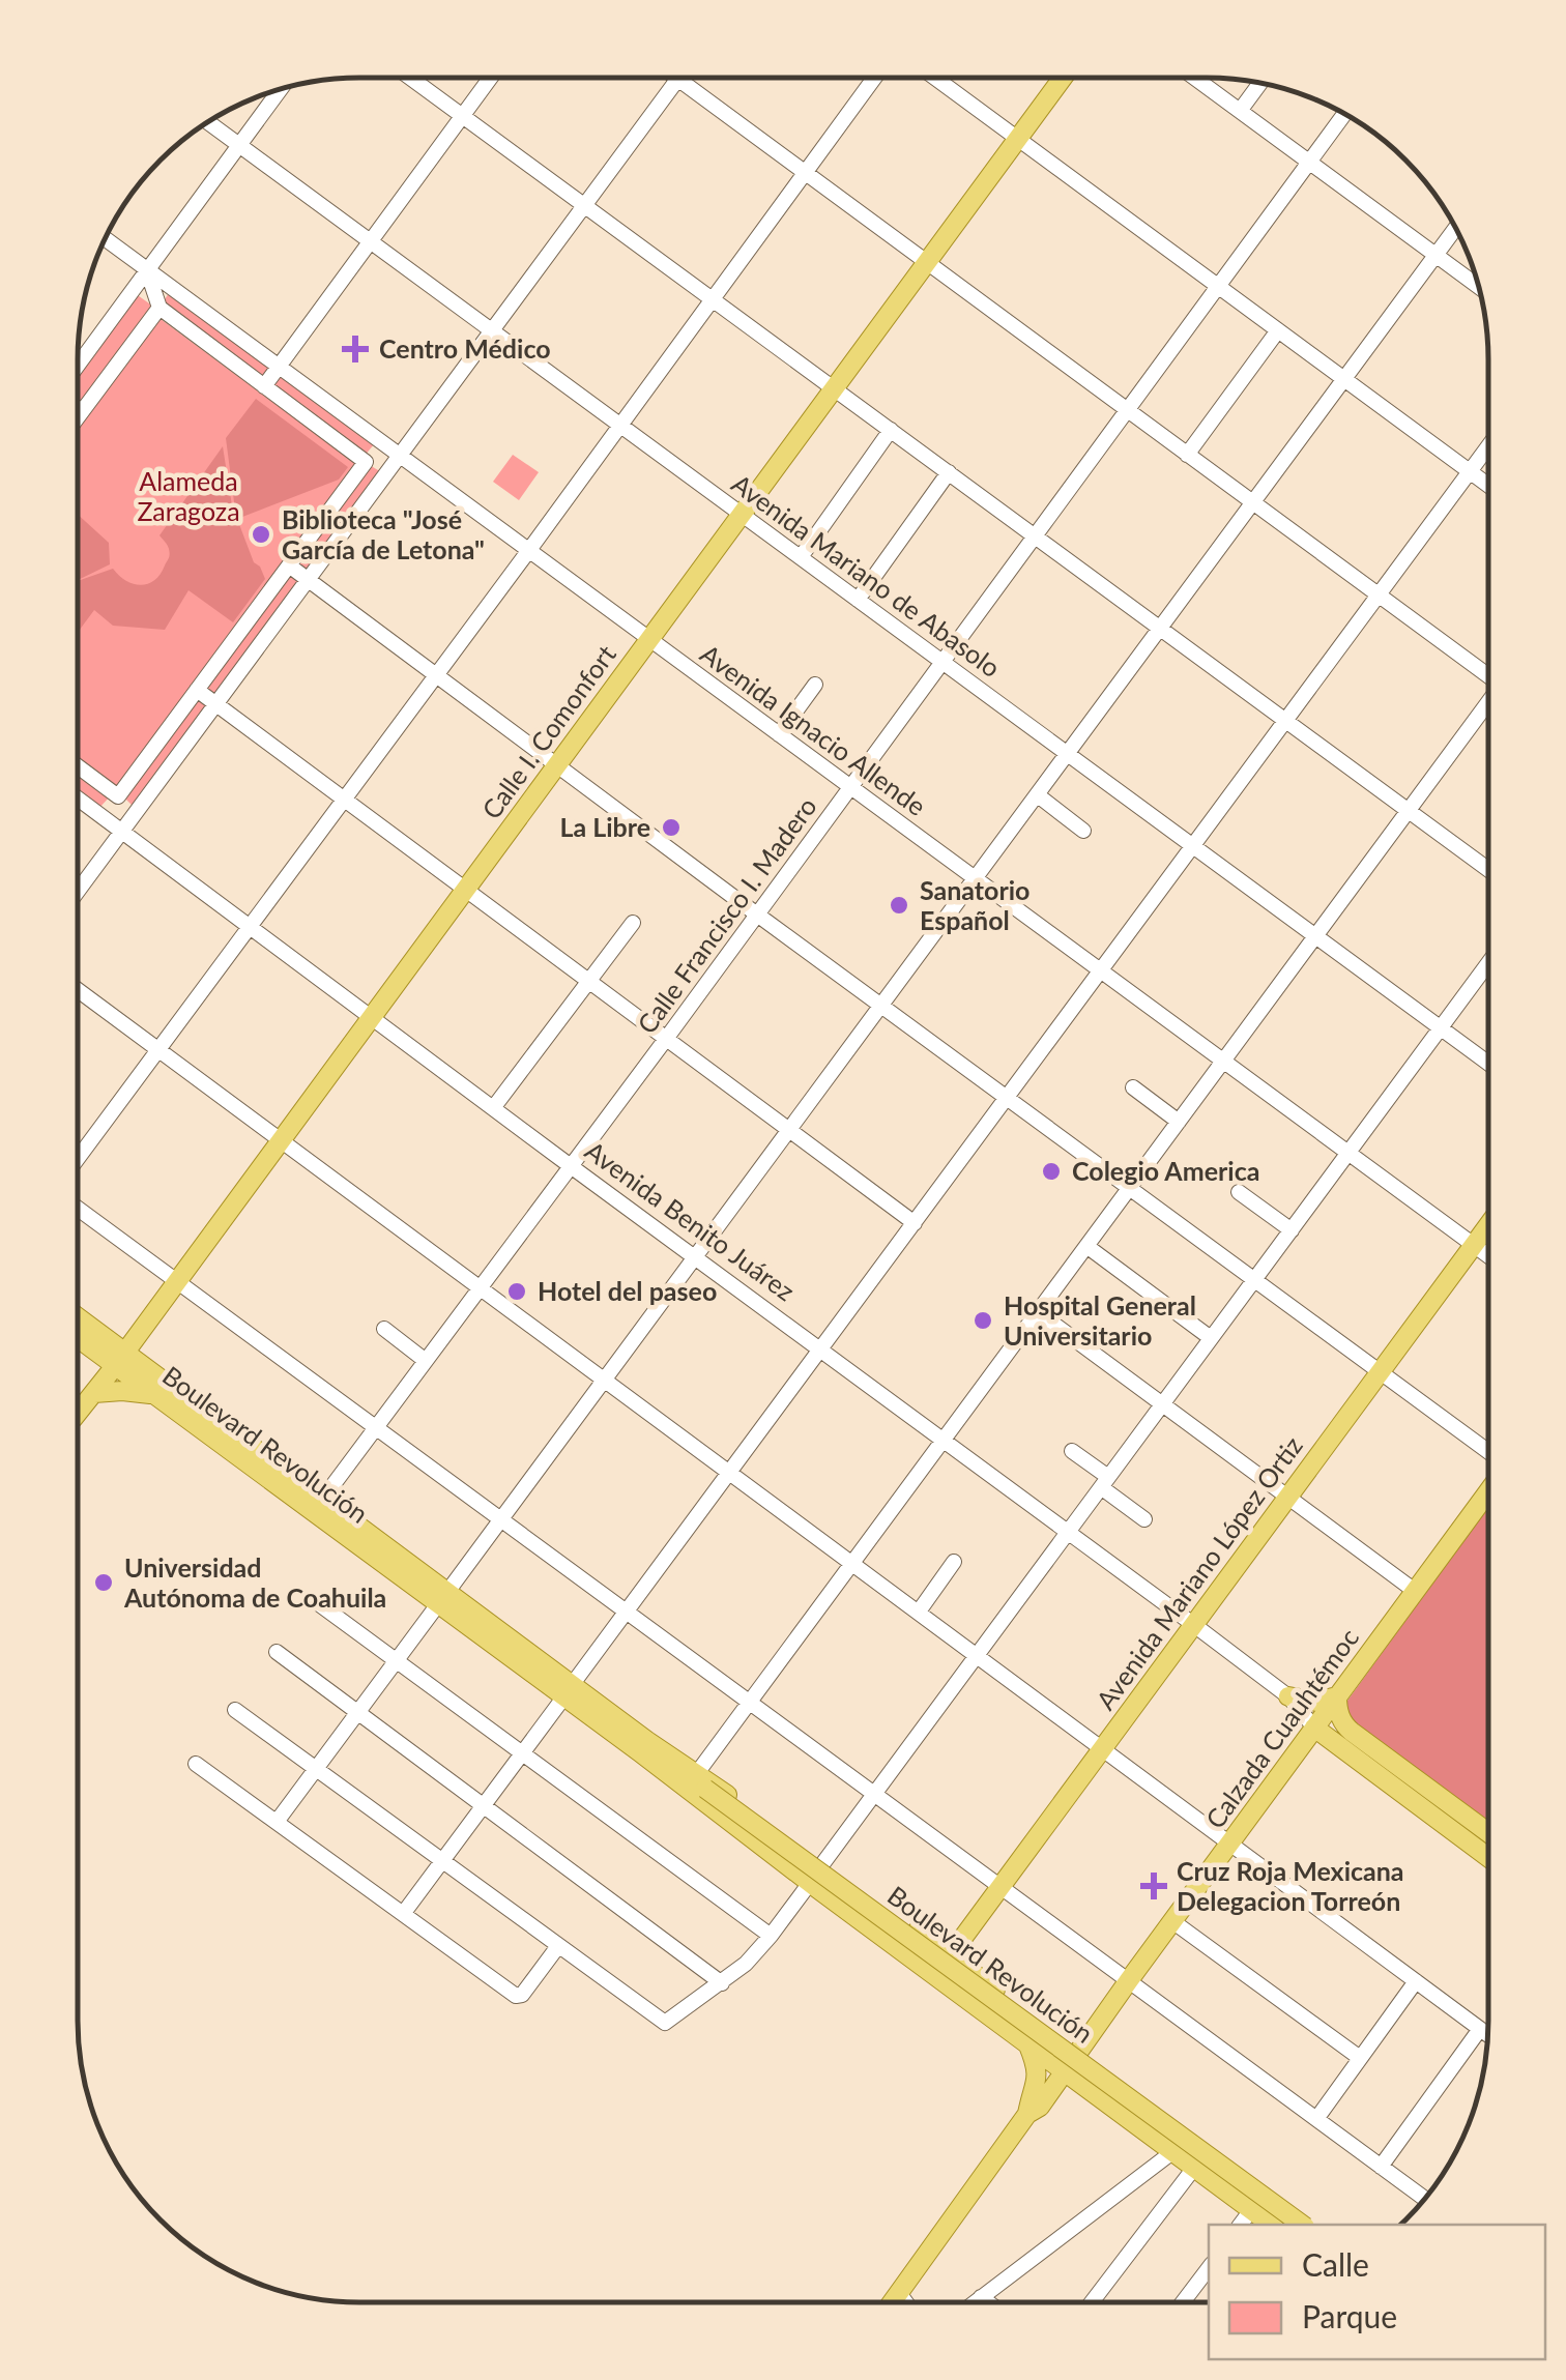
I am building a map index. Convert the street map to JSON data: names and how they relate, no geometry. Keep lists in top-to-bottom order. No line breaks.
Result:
{"streets":{"main road":["Calle I. Comonfort","Avenida Benito Juárez","Boulevard Revolución","Avenida Mariano López Ortiz","Calzada Cuauhtémoc"],"street":["Avenida Mariano de Abasolo","Avenida Ignacio Allende","Calle Francisco I. Madero"]},"crossings":[["Avenida Mariano de Abasolo","Calle I. Comonfort"],["Avenida Mariano de Abasolo","Calle Francisco I. Madero"],["Avenida Ignacio Allende","Calle I. Comonfort"],["Avenida Ignacio Allende","Calle Francisco I. Madero"],["Avenida Ignacio Allende","Avenida Mariano López Ortiz"],["Calle I. Comonfort","Avenida Benito Juárez"],["Calle I. Comonfort","Boulevard Revolución"],["Calle Francisco I. Madero","Avenida Benito Juárez"],["Avenida Benito Juárez","Avenida Mariano López Ortiz"],["Avenida Benito Juárez","Calzada Cuauhtémoc"],["Boulevard Revolución","Avenida Mariano López Ortiz"],["Boulevard Revolución","Calzada Cuauhtémoc"]],"parks":["Alameda Zaragoza"],"places":{"health":["Centro Médico","Cruz Roja Mexicana Delegacion Torreón"],"other":["Biblioteca \"José García de Letona\"","La Libre","Sanatorio Español","Colegio America","Hotel del paseo","Hospital General Universitario","Universidad Autónoma de Coahuila"]},"legend":["Calle","Parque"]}
